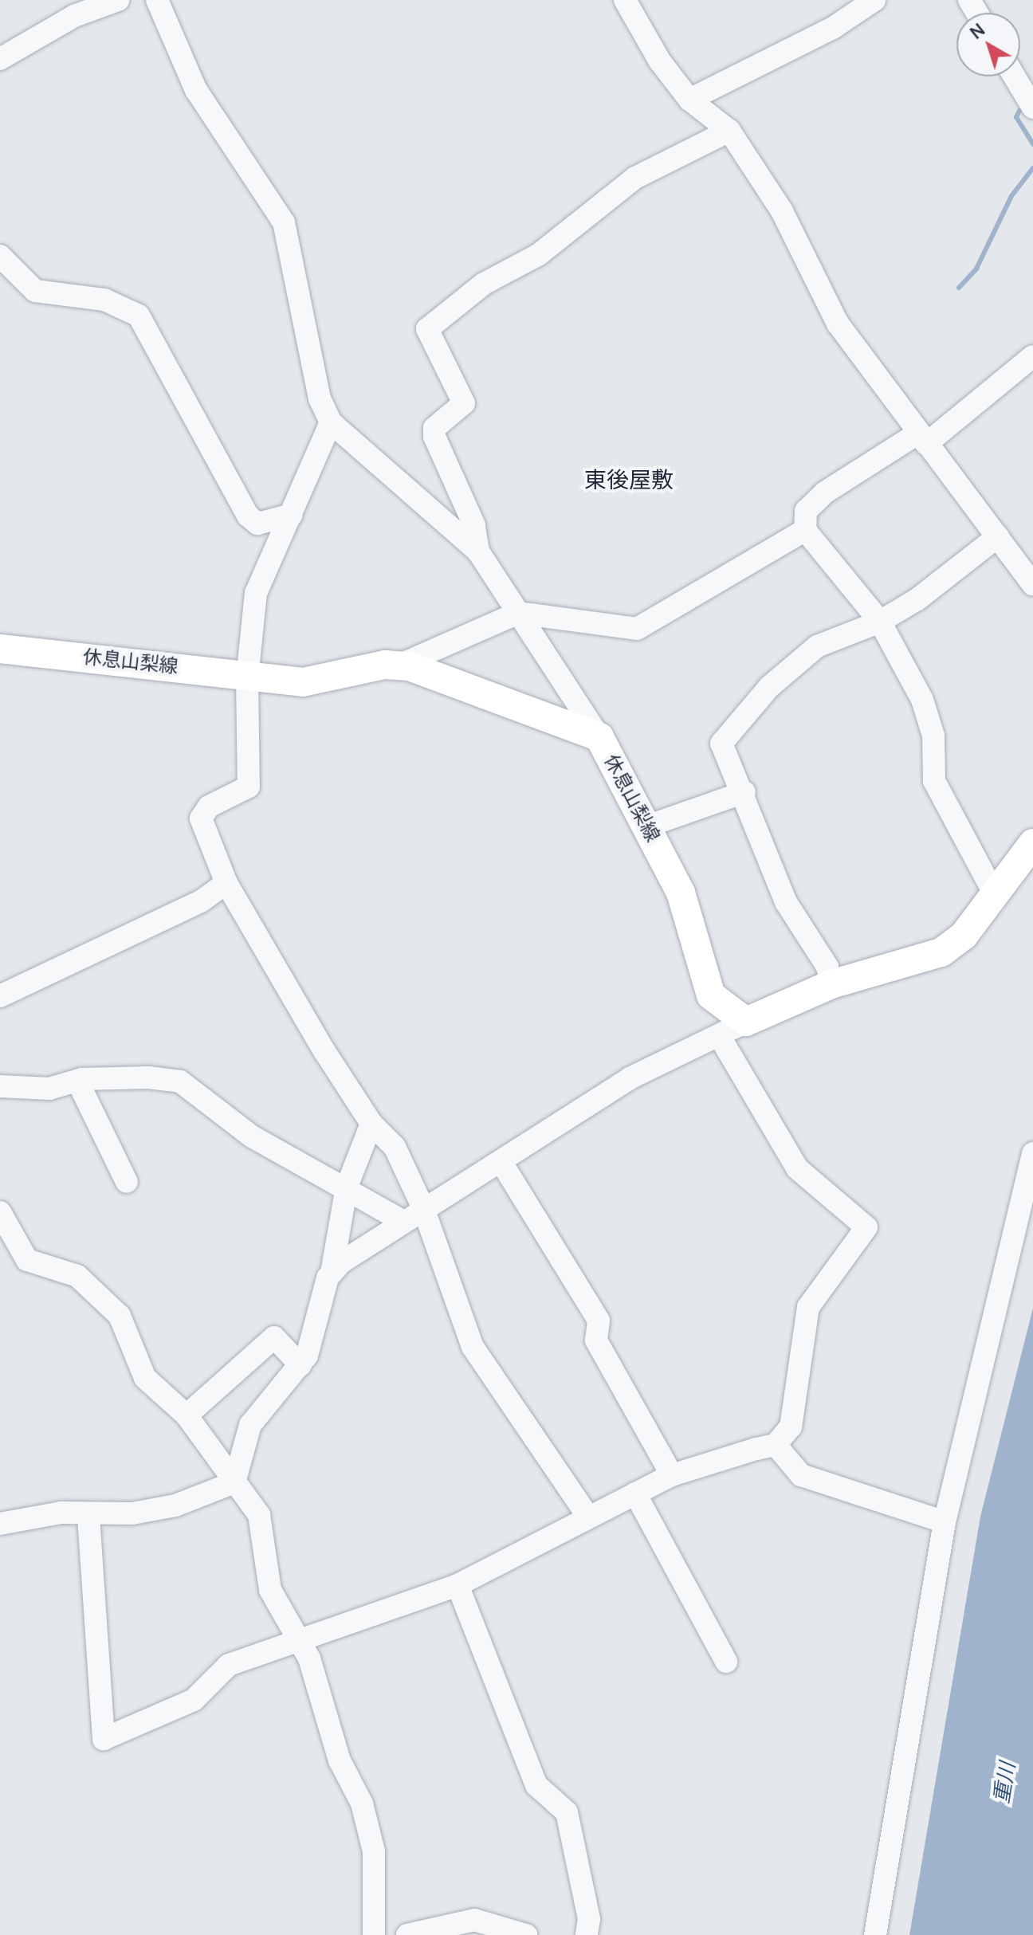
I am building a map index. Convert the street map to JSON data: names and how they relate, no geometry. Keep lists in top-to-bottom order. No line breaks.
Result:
{"streets":{"main road":["休息山梨線"]},"districts":["東後屋敷"],"water":["重川"],"north":"top left"}
